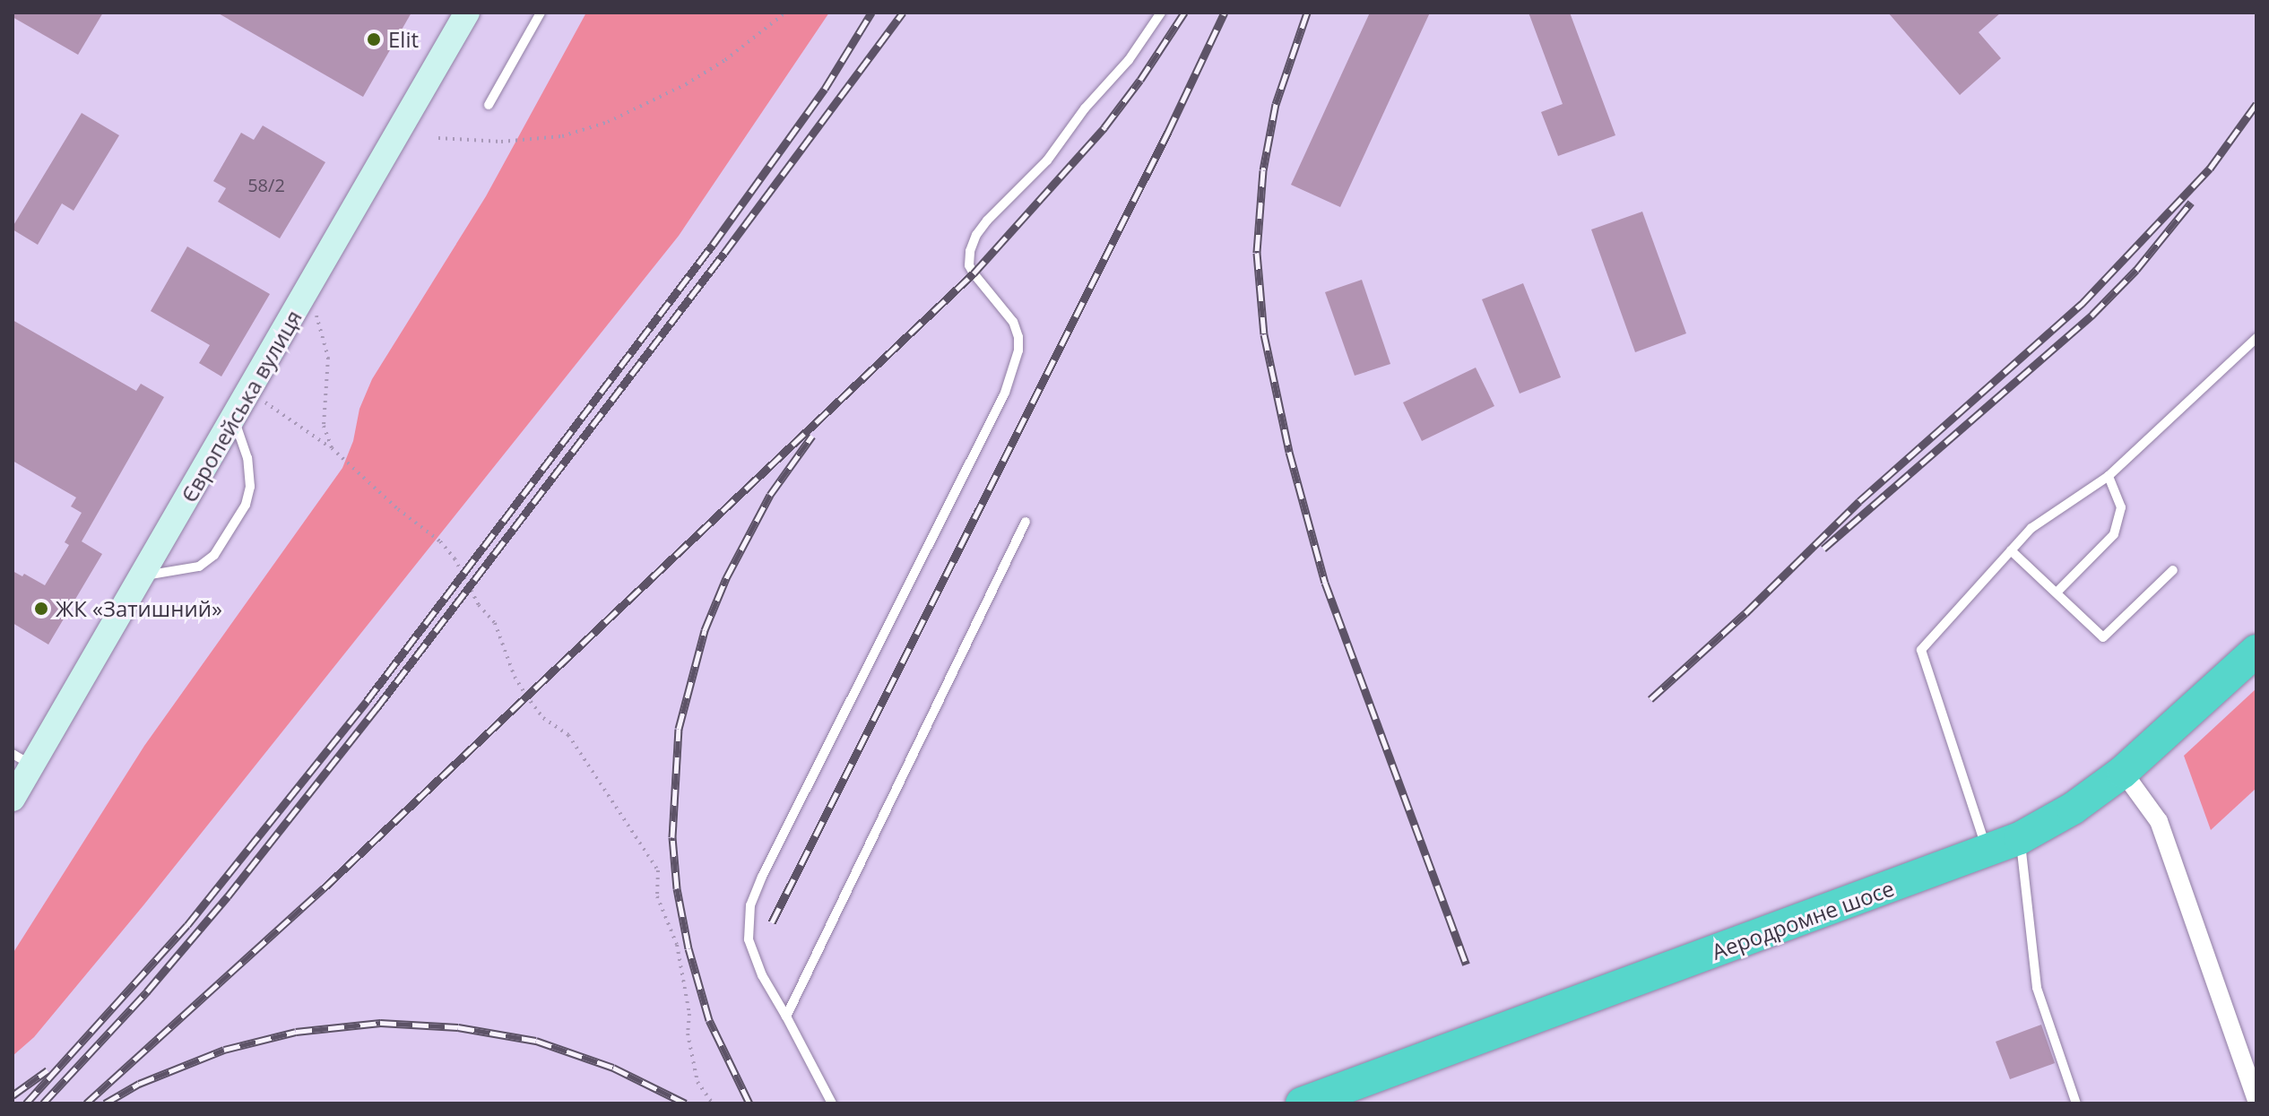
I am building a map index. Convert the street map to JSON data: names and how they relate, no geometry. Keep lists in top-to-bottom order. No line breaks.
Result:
{"streets":{"highway":["Аеродромне шосе"],"main road":["Європейська вулиця"]},"places":["Elit","ЖК «Затишний»"],"house_numbers":["58/2"]}
